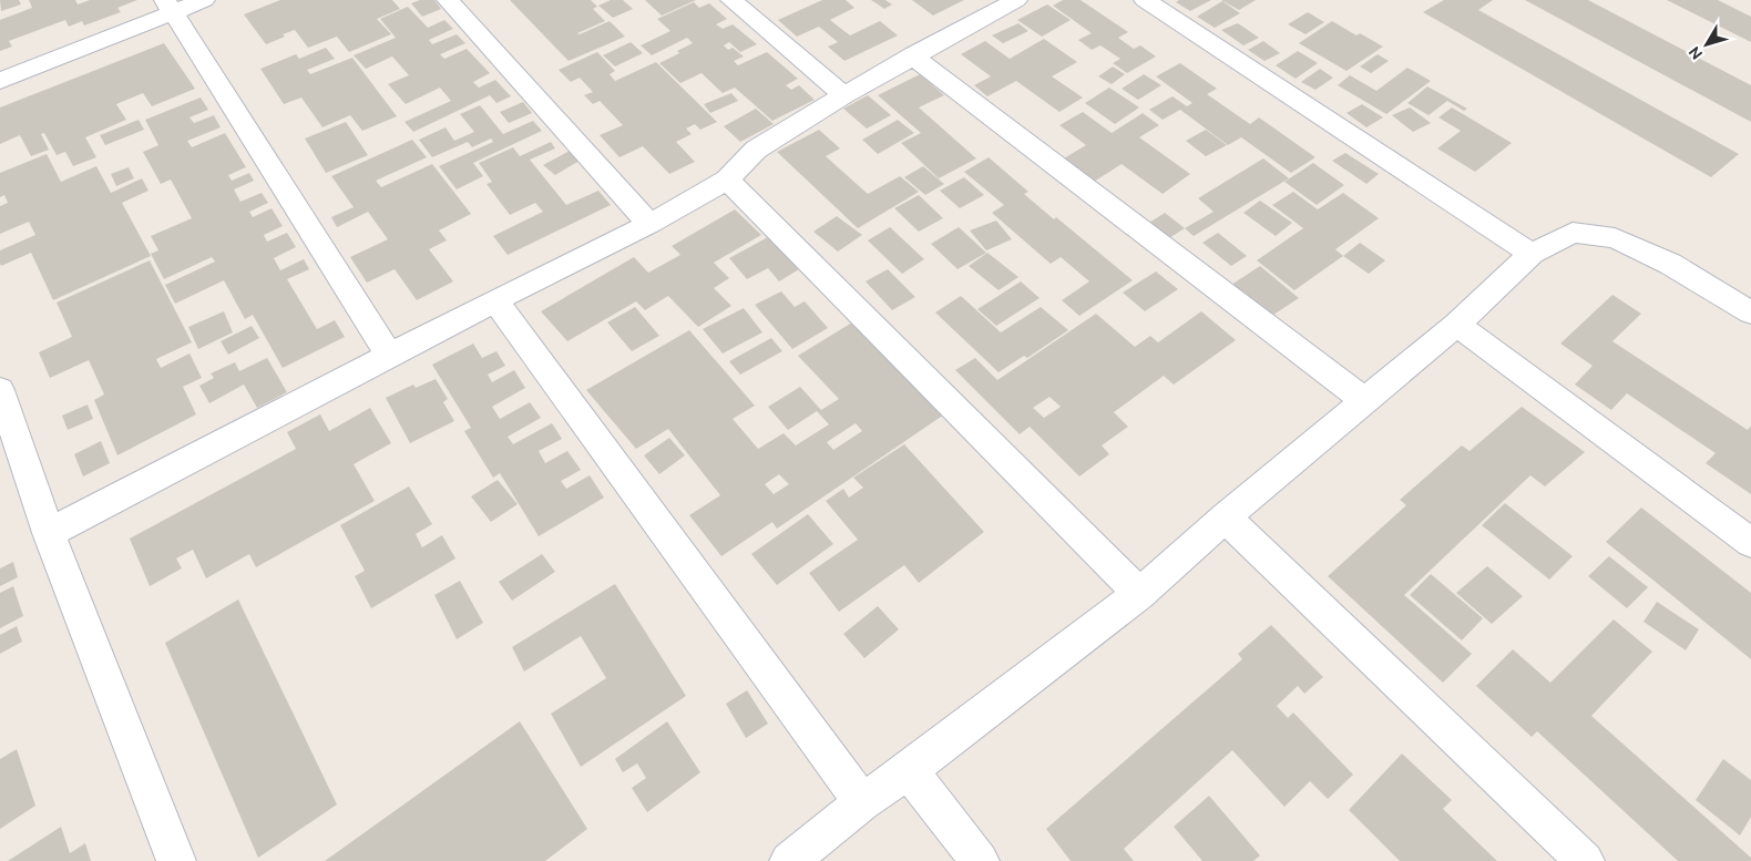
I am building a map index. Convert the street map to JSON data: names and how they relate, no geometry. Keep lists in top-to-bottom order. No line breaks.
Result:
{"north":"bottom left"}
